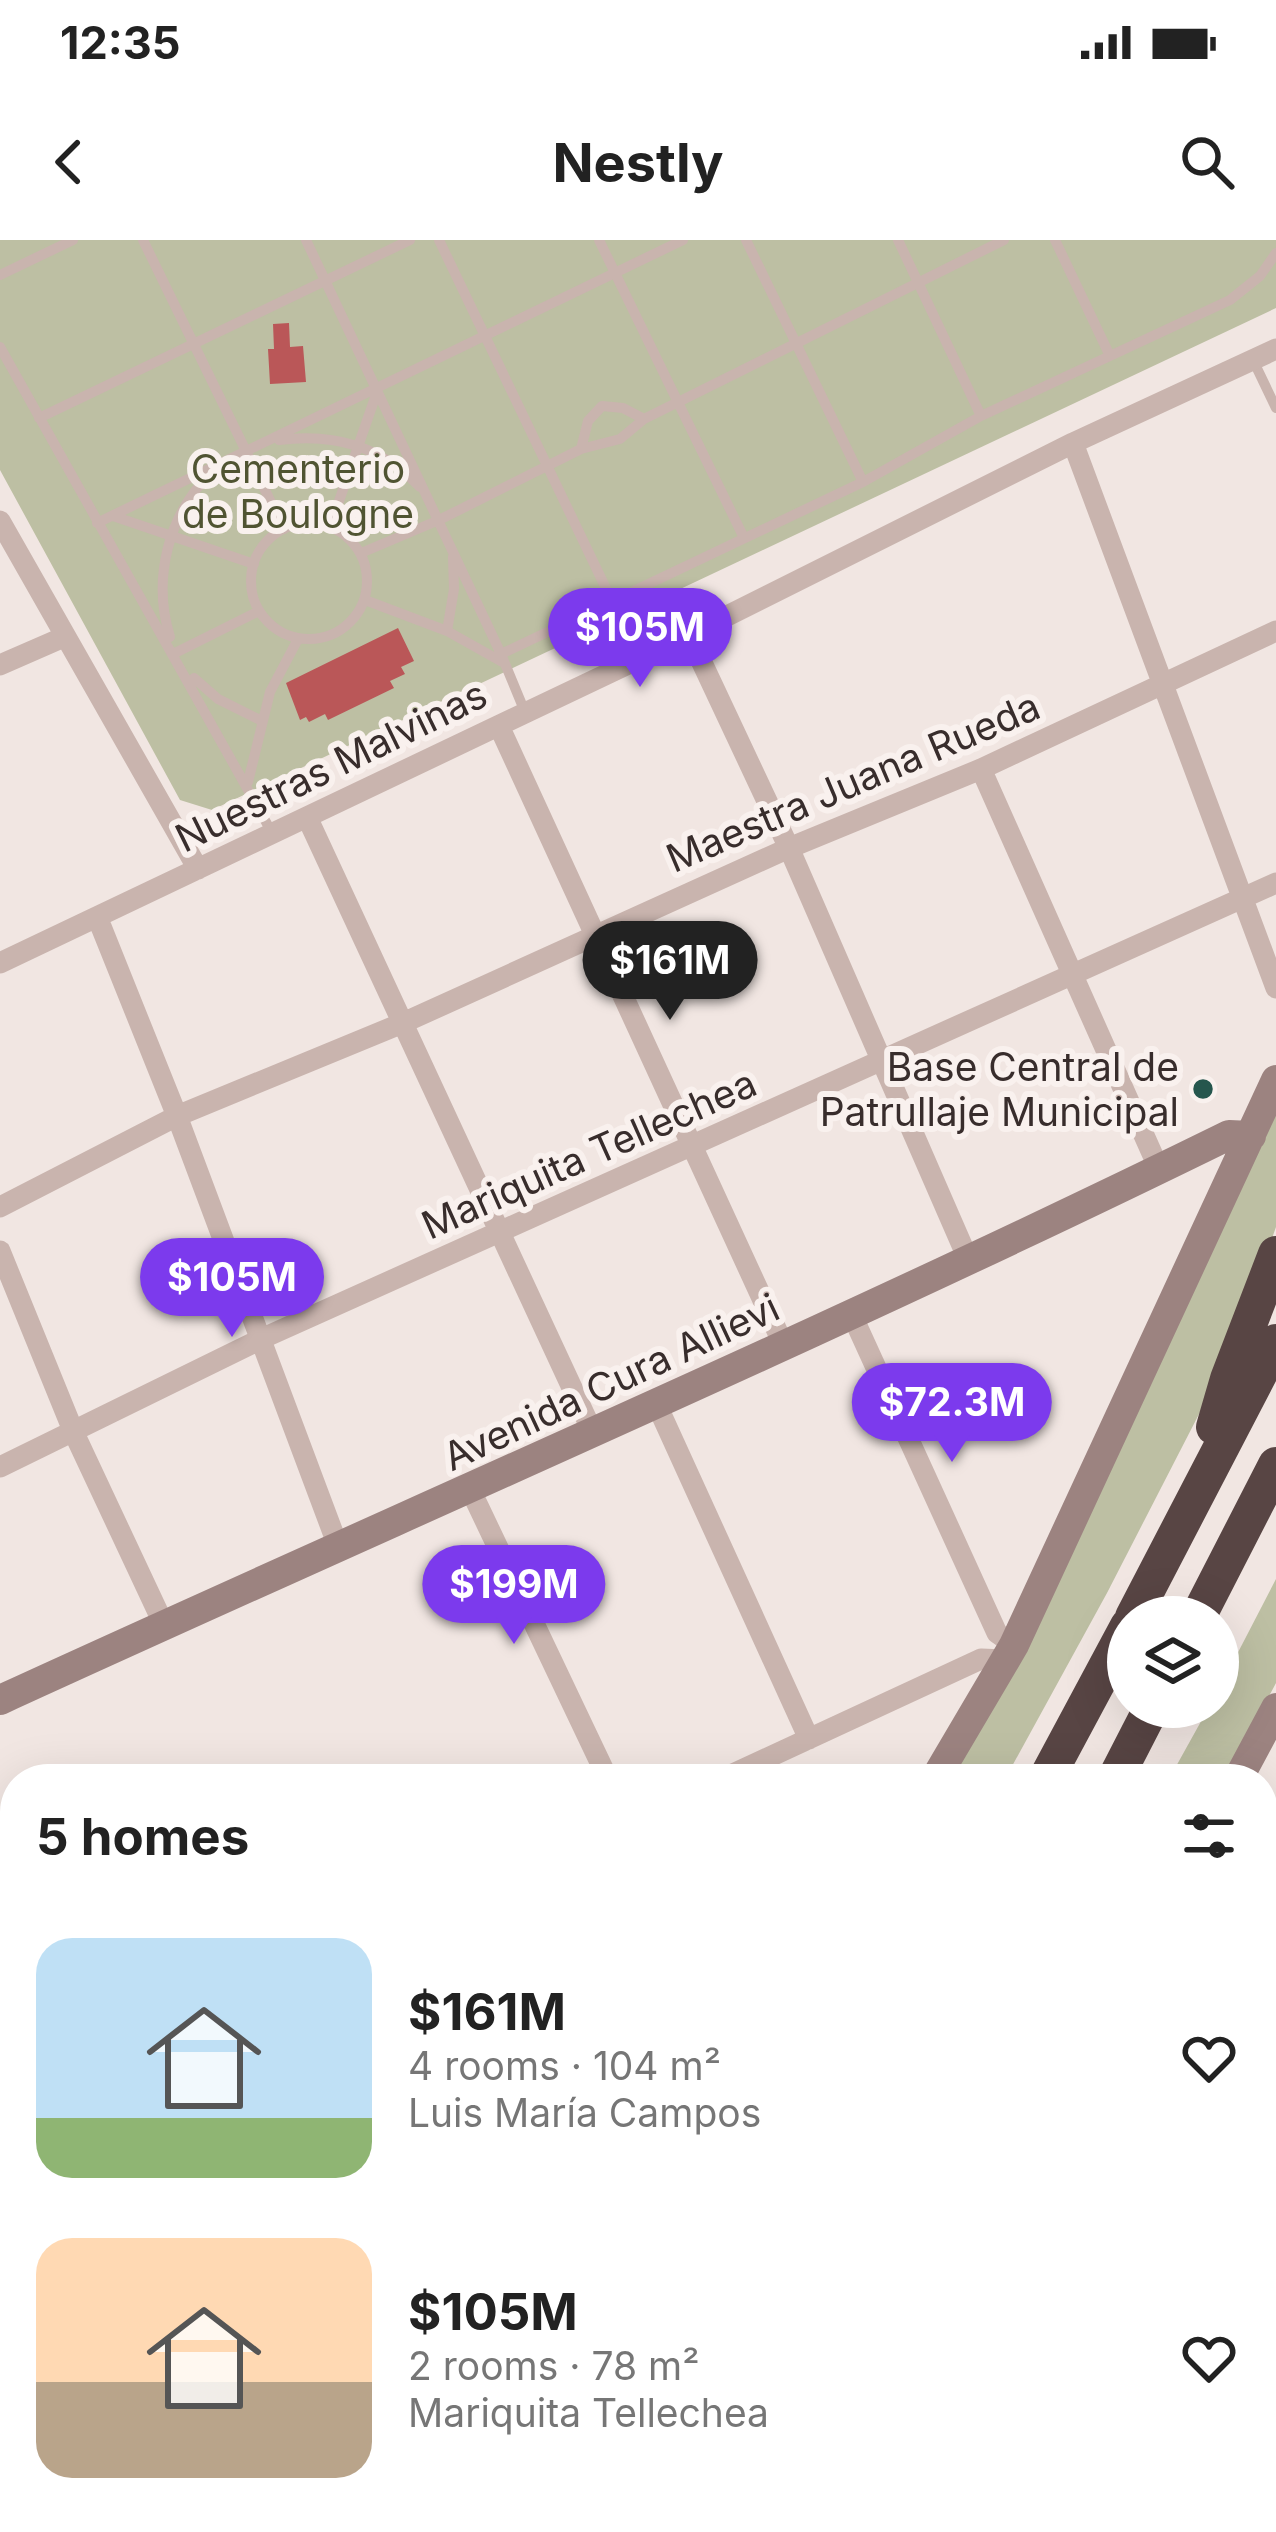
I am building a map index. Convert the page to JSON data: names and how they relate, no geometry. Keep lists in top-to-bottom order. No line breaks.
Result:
{"streets":{"street":["Nuestras Malvinas","Maestra Juana Rueda","Mariquita Tellechea","Avenida Cura Allievi"]},"parks":["Cementerio de Boulogne"],"places":["Base Central de Patrullaje Municipal"],"page":{"status":"12:35","header":"Nestly","price":["$105M","$161M","$105M","$72.3M","$199M"],"heading":"5 homes","list":[{"name":"$161M","note":"4 rooms · 104 m² · Luis María Campos"},{"name":"$105M","note":"2 rooms · 78 m² · Mariquita Tellechea"}]}}
